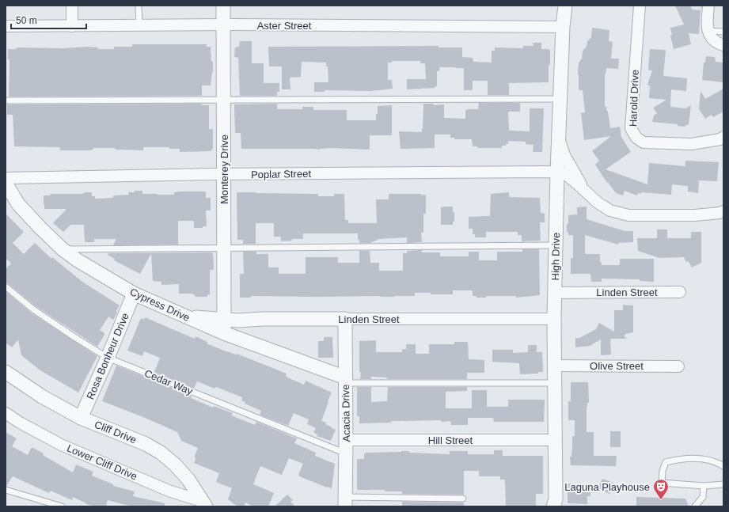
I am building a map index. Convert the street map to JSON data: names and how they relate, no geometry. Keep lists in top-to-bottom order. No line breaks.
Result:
{"streets":{"street":["Aster Street","Harold Drive","Monterey Drive","Poplar Street","High Drive","Linden Street","Cypress Drive","Rosa Bonheur Drive","Olive Street","Acacia Drive","Cliff Drive","Hill Street","Lower Cliff Drive"],"lane":["Cedar Way"]},"crossings":[["Aster Street","Monterey Drive"],["Aster Street","High Drive"],["Monterey Drive","Poplar Street"],["Monterey Drive","Linden Street"],["Monterey Drive","Cypress Drive"],["Poplar Street","High Drive"],["High Drive","Linden Street"],["High Drive","Olive Street"],["High Drive","Hill Street"],["Linden Street","Cypress Drive"],["Linden Street","Acacia Drive"],["Cypress Drive","Rosa Bonheur Drive"],["Cypress Drive","Acacia Drive"],["Rosa Bonheur Drive","Cedar Way"],["Rosa Bonheur Drive","Cliff Drive"],["Cedar Way","Acacia Drive"],["Acacia Drive","Hill Street"],["Cliff Drive","Lower Cliff Drive"]],"places":{"theatre":["Laguna Playhouse"]},"scale_bar":"50 m"}
